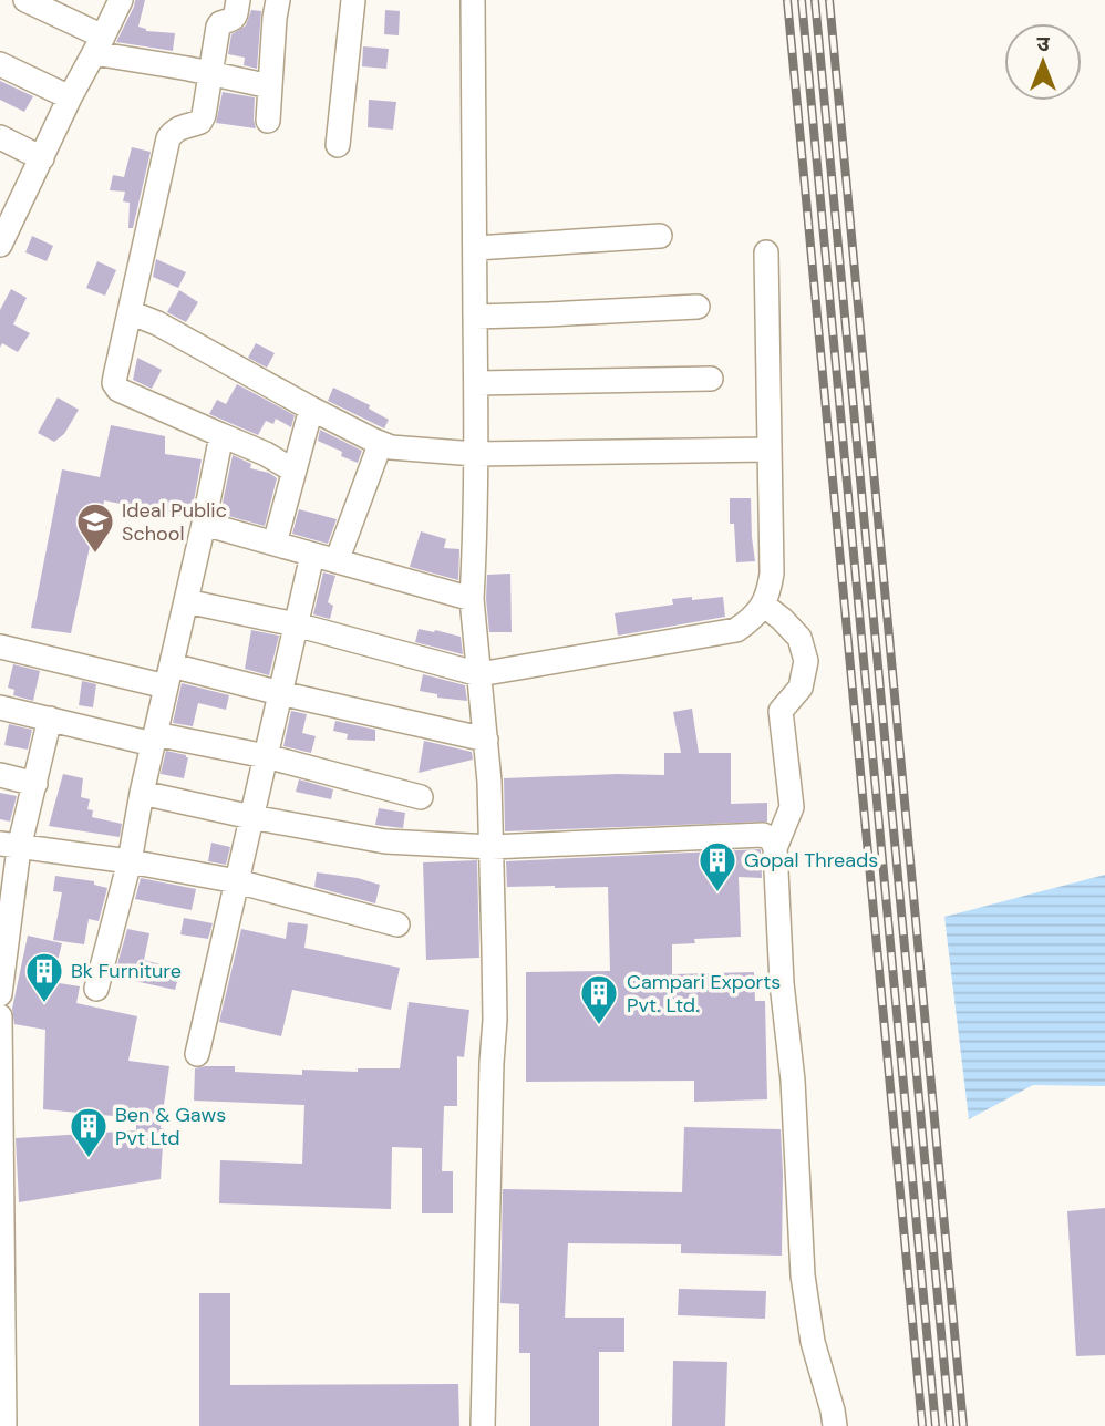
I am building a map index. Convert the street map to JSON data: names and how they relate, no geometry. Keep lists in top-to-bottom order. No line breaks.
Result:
{"places":{"school or university":["Ideal Public School"],"building":["Gopal Threads","Bk Furniture","Campari Exports Pvt. Ltd.","Ben & Gaws Pvt Ltd"]},"north":"top"}
